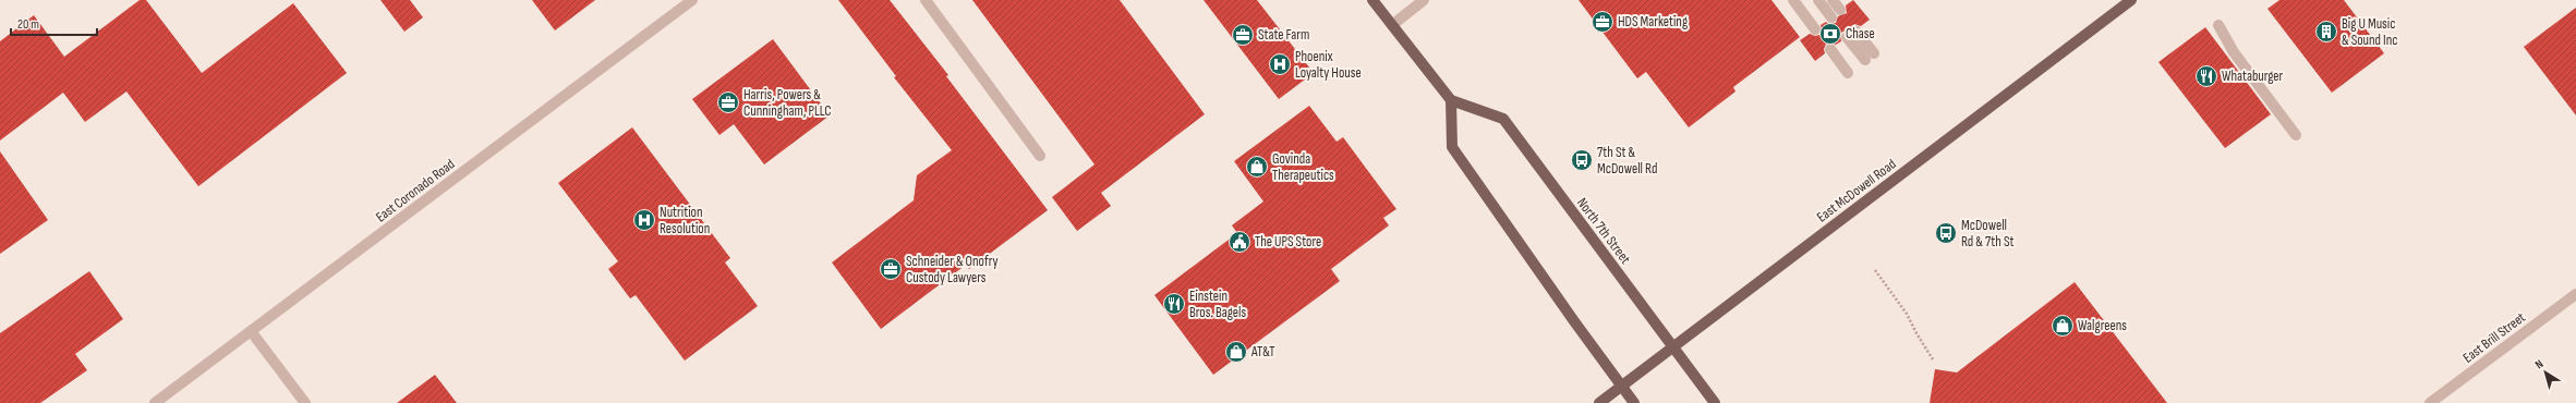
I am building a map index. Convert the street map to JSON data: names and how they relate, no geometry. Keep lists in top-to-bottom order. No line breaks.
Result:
{"streets":{"main road":["East McDowell Road","North 7th Street"],"street":["East Coronado Road","East Brill Street"]},"crossings":[["East McDowell Road","North 7th Street"]],"places":{"office":["HDS Marketing","State Farm","Harris, Powers & Cunningham, PLLC","Schneider & Onofry Custody Lawyers"],"building":["Big U Music & Sound Inc"],"bank":["Chase"],"hospital":["Phoenix Loyalty House","Nutrition Resolution"],"restaurant":["Whataburger","Einstein Bros. Bagels"],"bus stop":["7th St & McDowell Rd","McDowell Rd & 7th St"],"shop":["Govinda Therapeutics","Walgreens","AT&T"],"public building":["The UPS Store"]},"scale_bar":"20 m","north":"top left"}
